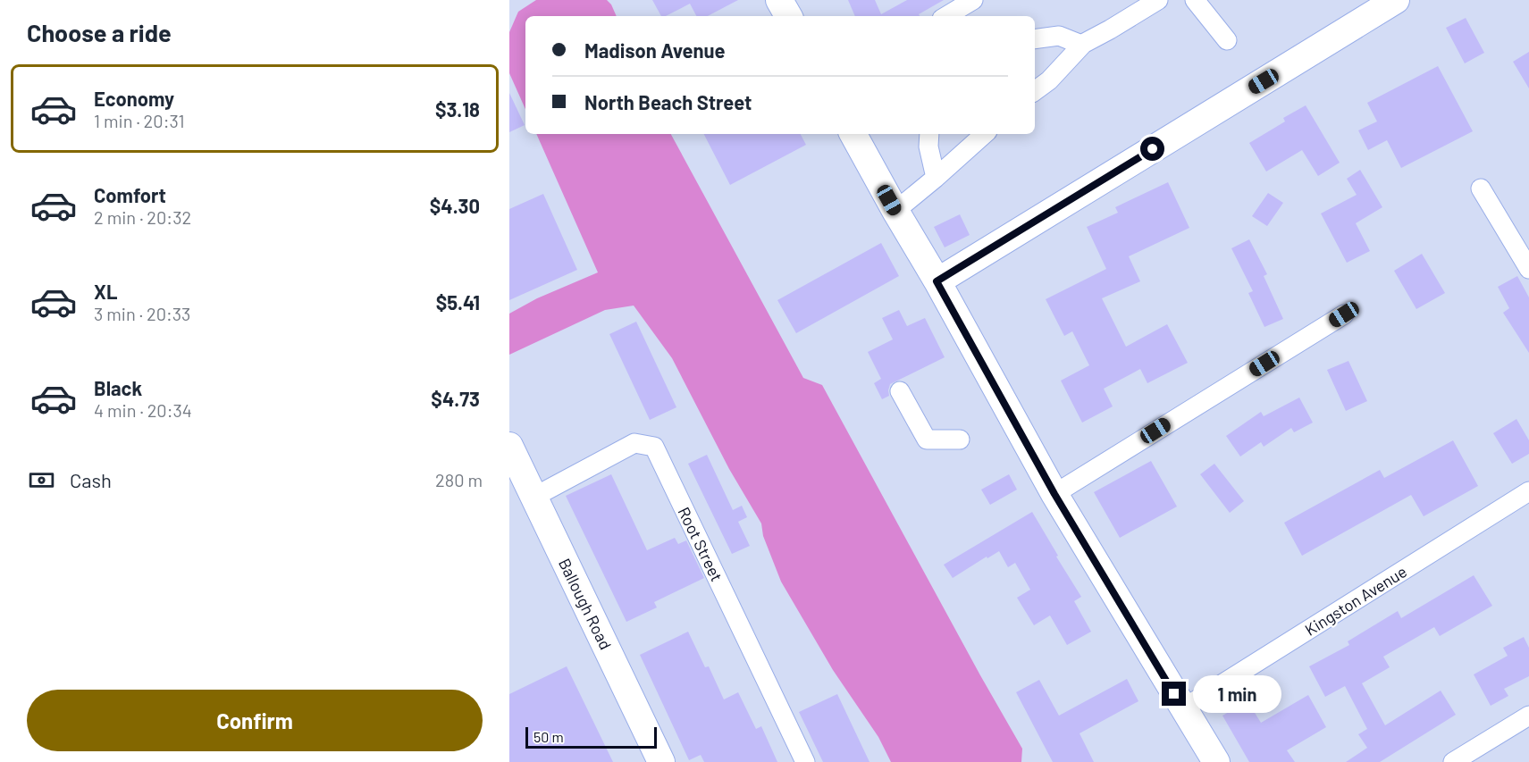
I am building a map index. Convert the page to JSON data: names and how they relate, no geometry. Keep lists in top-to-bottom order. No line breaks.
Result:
{"streets":{"street":["Root Street","Kingston Avenue","Ballough Road"]},"crossings":[["Root Street","Ballough Road"]],"scale_bar":"50 m","page":{"heading":"Choose a ride","banner":["Madison Avenue","North Beach Street"],"list":[{"name":"Economy","note":"1 min · 20:31","value":"$3.18"},{"name":"Comfort","note":"2 min · 20:32","value":"$4.30"},{"name":"XL","note":"3 min · 20:33","value":"$5.41"},{"name":"Black","note":"4 min · 20:34","value":"$4.73"}],"pay":["Cash","280 m"],"bubble":"1 min","buttons":"Confirm","scale":"50 m"}}
